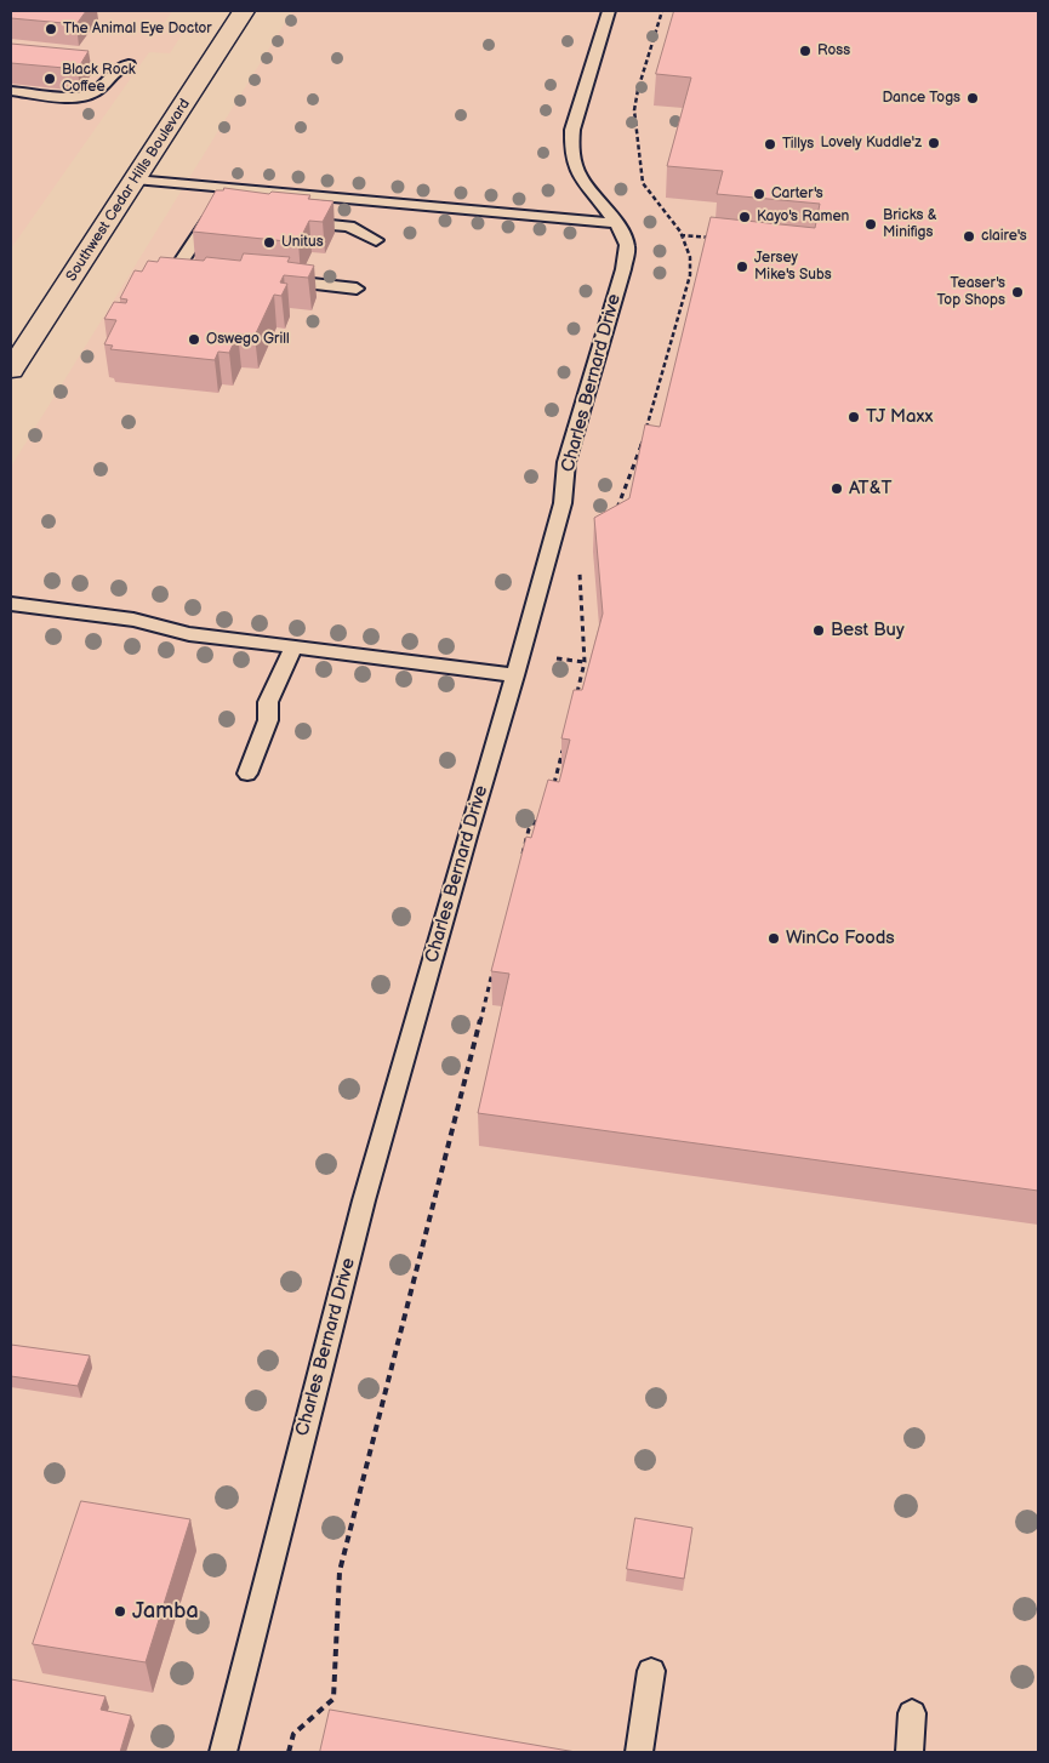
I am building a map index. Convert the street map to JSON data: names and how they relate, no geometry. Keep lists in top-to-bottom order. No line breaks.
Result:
{"streets":{"main road":["Southwest Cedar Hills Boulevard"],"lane":["Charles Bernard Drive"]},"places":["The Animal Eye Doctor","Ross","Black Rock Coffee","Dance Togs","Lovely Kuddle'z","Tillys","Carter's","Kayo's Ramen","Bricks & Minifigs","claire's","Unitus","Jersey Mike's Subs","Teaser's Top Shops","Oswego Grill","TJ Maxx","AT&T","Best Buy","WinCo Foods","Jamba"]}
